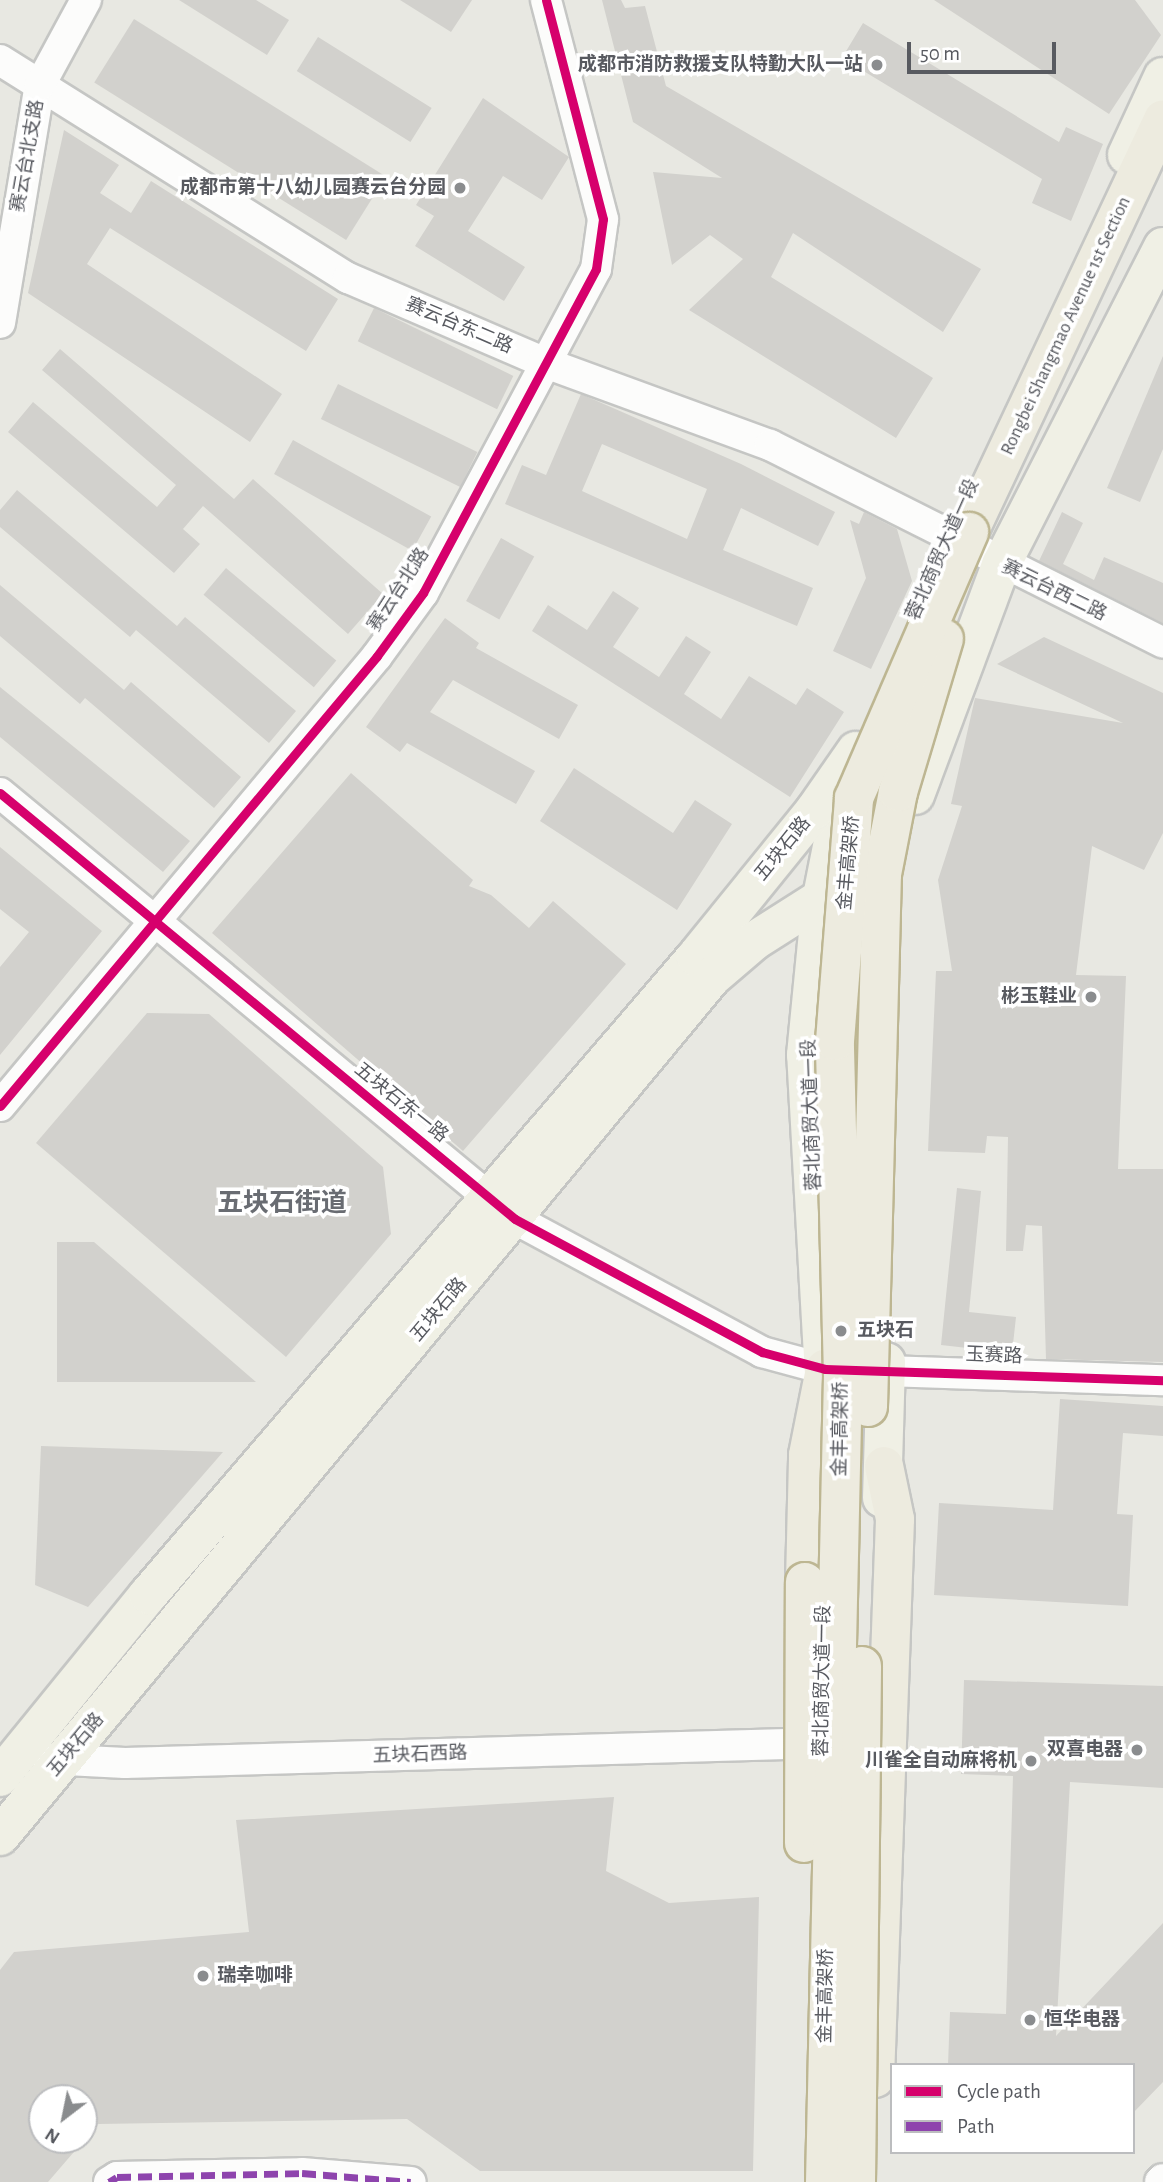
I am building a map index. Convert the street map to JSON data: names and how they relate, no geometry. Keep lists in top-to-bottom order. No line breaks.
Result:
{"streets":{"highway":["Rongbei Shangmao Avenue 1st Section","蓉北商贸大道一段","金丰高架桥"],"main road":["五块石路"],"street":["赛云台北支路","赛云台东二路","赛云台北路","赛云台西二路","五块石东一路","玉赛路","五块石西路"]},"crossings":[["赛云台北支路","赛云台东二路"],["赛云台东二路","Rongbei Shangmao Avenue 1st Section"],["赛云台东二路","蓉北商贸大道一段"],["赛云台东二路","赛云台北路"],["赛云台东二路","赛云台西二路"],["赛云台东二路","金丰高架桥"],["Rongbei Shangmao Avenue 1st Section","蓉北商贸大道一段"],["Rongbei Shangmao Avenue 1st Section","赛云台西二路"],["Rongbei Shangmao Avenue 1st Section","金丰高架桥"],["蓉北商贸大道一段","赛云台西二路"],["蓉北商贸大道一段","五块石路"],["蓉北商贸大道一段","金丰高架桥"],["蓉北商贸大道一段","五块石东一路"],["蓉北商贸大道一段","玉赛路"],["蓉北商贸大道一段","五块石西路"],["赛云台北路","五块石东一路"],["赛云台西二路","金丰高架桥"],["五块石路","五块石东一路"],["五块石路","五块石西路"],["五块石东一路","玉赛路"]],"districts":["五块石街道"],"places":["成都市消防救援支队特勤大队一站","成都市第十八幼儿园赛云台分园","彬玉鞋业","五块石","双喜电器","川雀全自动麻将机","瑞幸咖啡","恒华电器"],"legend":["Cycle path","Path"],"scale_bar":"50 m","north":"bottom left"}
